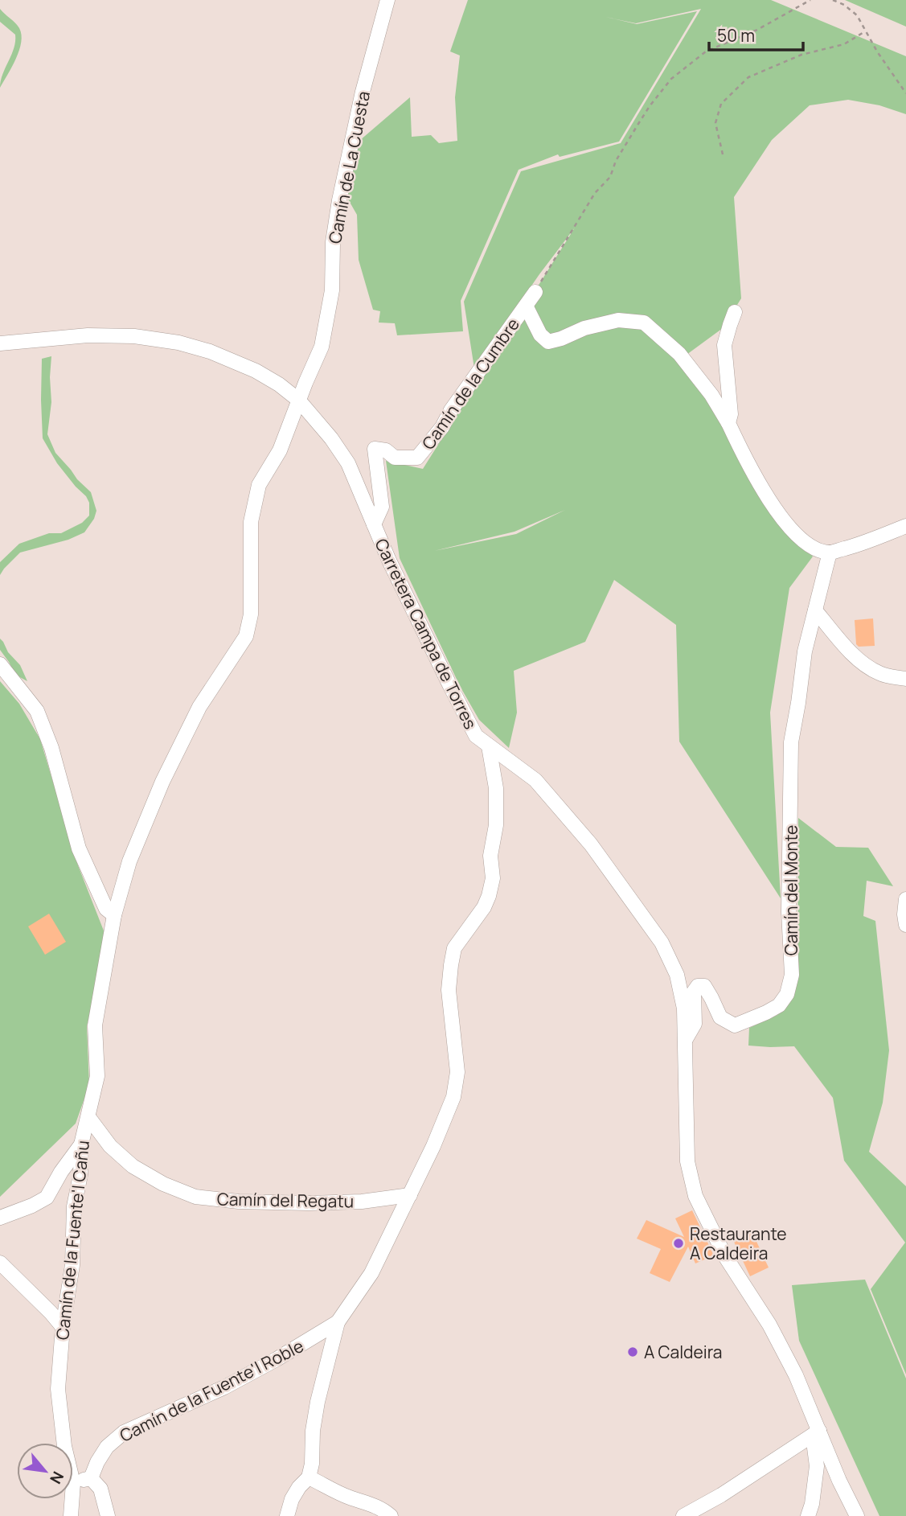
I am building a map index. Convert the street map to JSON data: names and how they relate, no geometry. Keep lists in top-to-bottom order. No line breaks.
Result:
{"streets":{"street":["Camín de La Cuesta","Camín de la Cumbre","Carretera Campa de Torres","Camín del Monte","Camín del Regatu","Camín de la Fuente'l Cañu","Camín de la Fuente'l Roble"]},"crossings":[["Camín de La Cuesta","Carretera Campa de Torres"],["Camín de La Cuesta","Camín de la Fuente'l Cañu"],["Camín de la Cumbre","Carretera Campa de Torres"],["Carretera Campa de Torres","Camín del Monte"],["Carretera Campa de Torres","Camín de la Fuente'l Cañu"],["Carretera Campa de Torres","Camín de la Fuente'l Roble"],["Camín del Regatu","Camín de la Fuente'l Cañu"],["Camín del Regatu","Camín de la Fuente'l Roble"]],"places":["Restaurante A Caldeira","A Caldeira"],"scale_bar":"50 m","north":"bottom right"}
